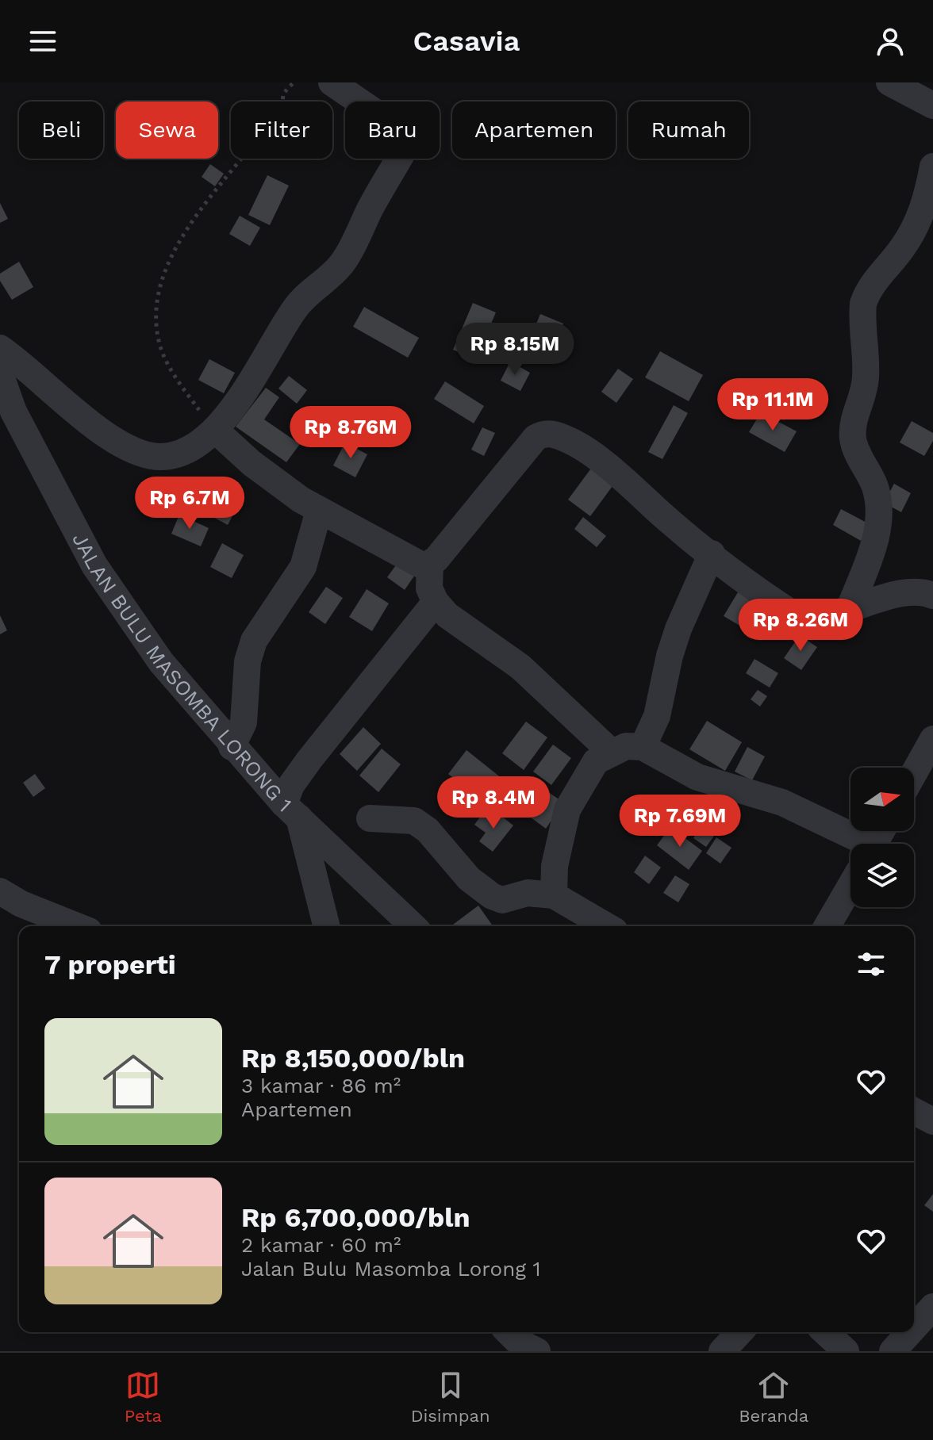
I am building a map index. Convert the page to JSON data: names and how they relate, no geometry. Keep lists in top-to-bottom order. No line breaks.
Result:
{"streets":{"street":["JALAN BULU MASOMBA LORONG 1"]},"north":"right","page":{"header":"Casavia","chip":["Beli","Sewa","Filter","Baru","Apartemen","Rumah"],"price":["Rp 8.15M","Rp 11.1M","Rp 8.76M","Rp 6.7M","Rp 8.26M","Rp 8.4M","Rp 7.69M"],"heading":"7 properti","list":[{"name":"Rp 8,150,000/bln","note":"3 kamar · 86 m² · Apartemen"},{"name":"Rp 6,700,000/bln","note":"2 kamar · 60 m² · Jalan Bulu Masomba Lorong 1"}],"tabs":["Peta","Disimpan","Beranda"]}}
